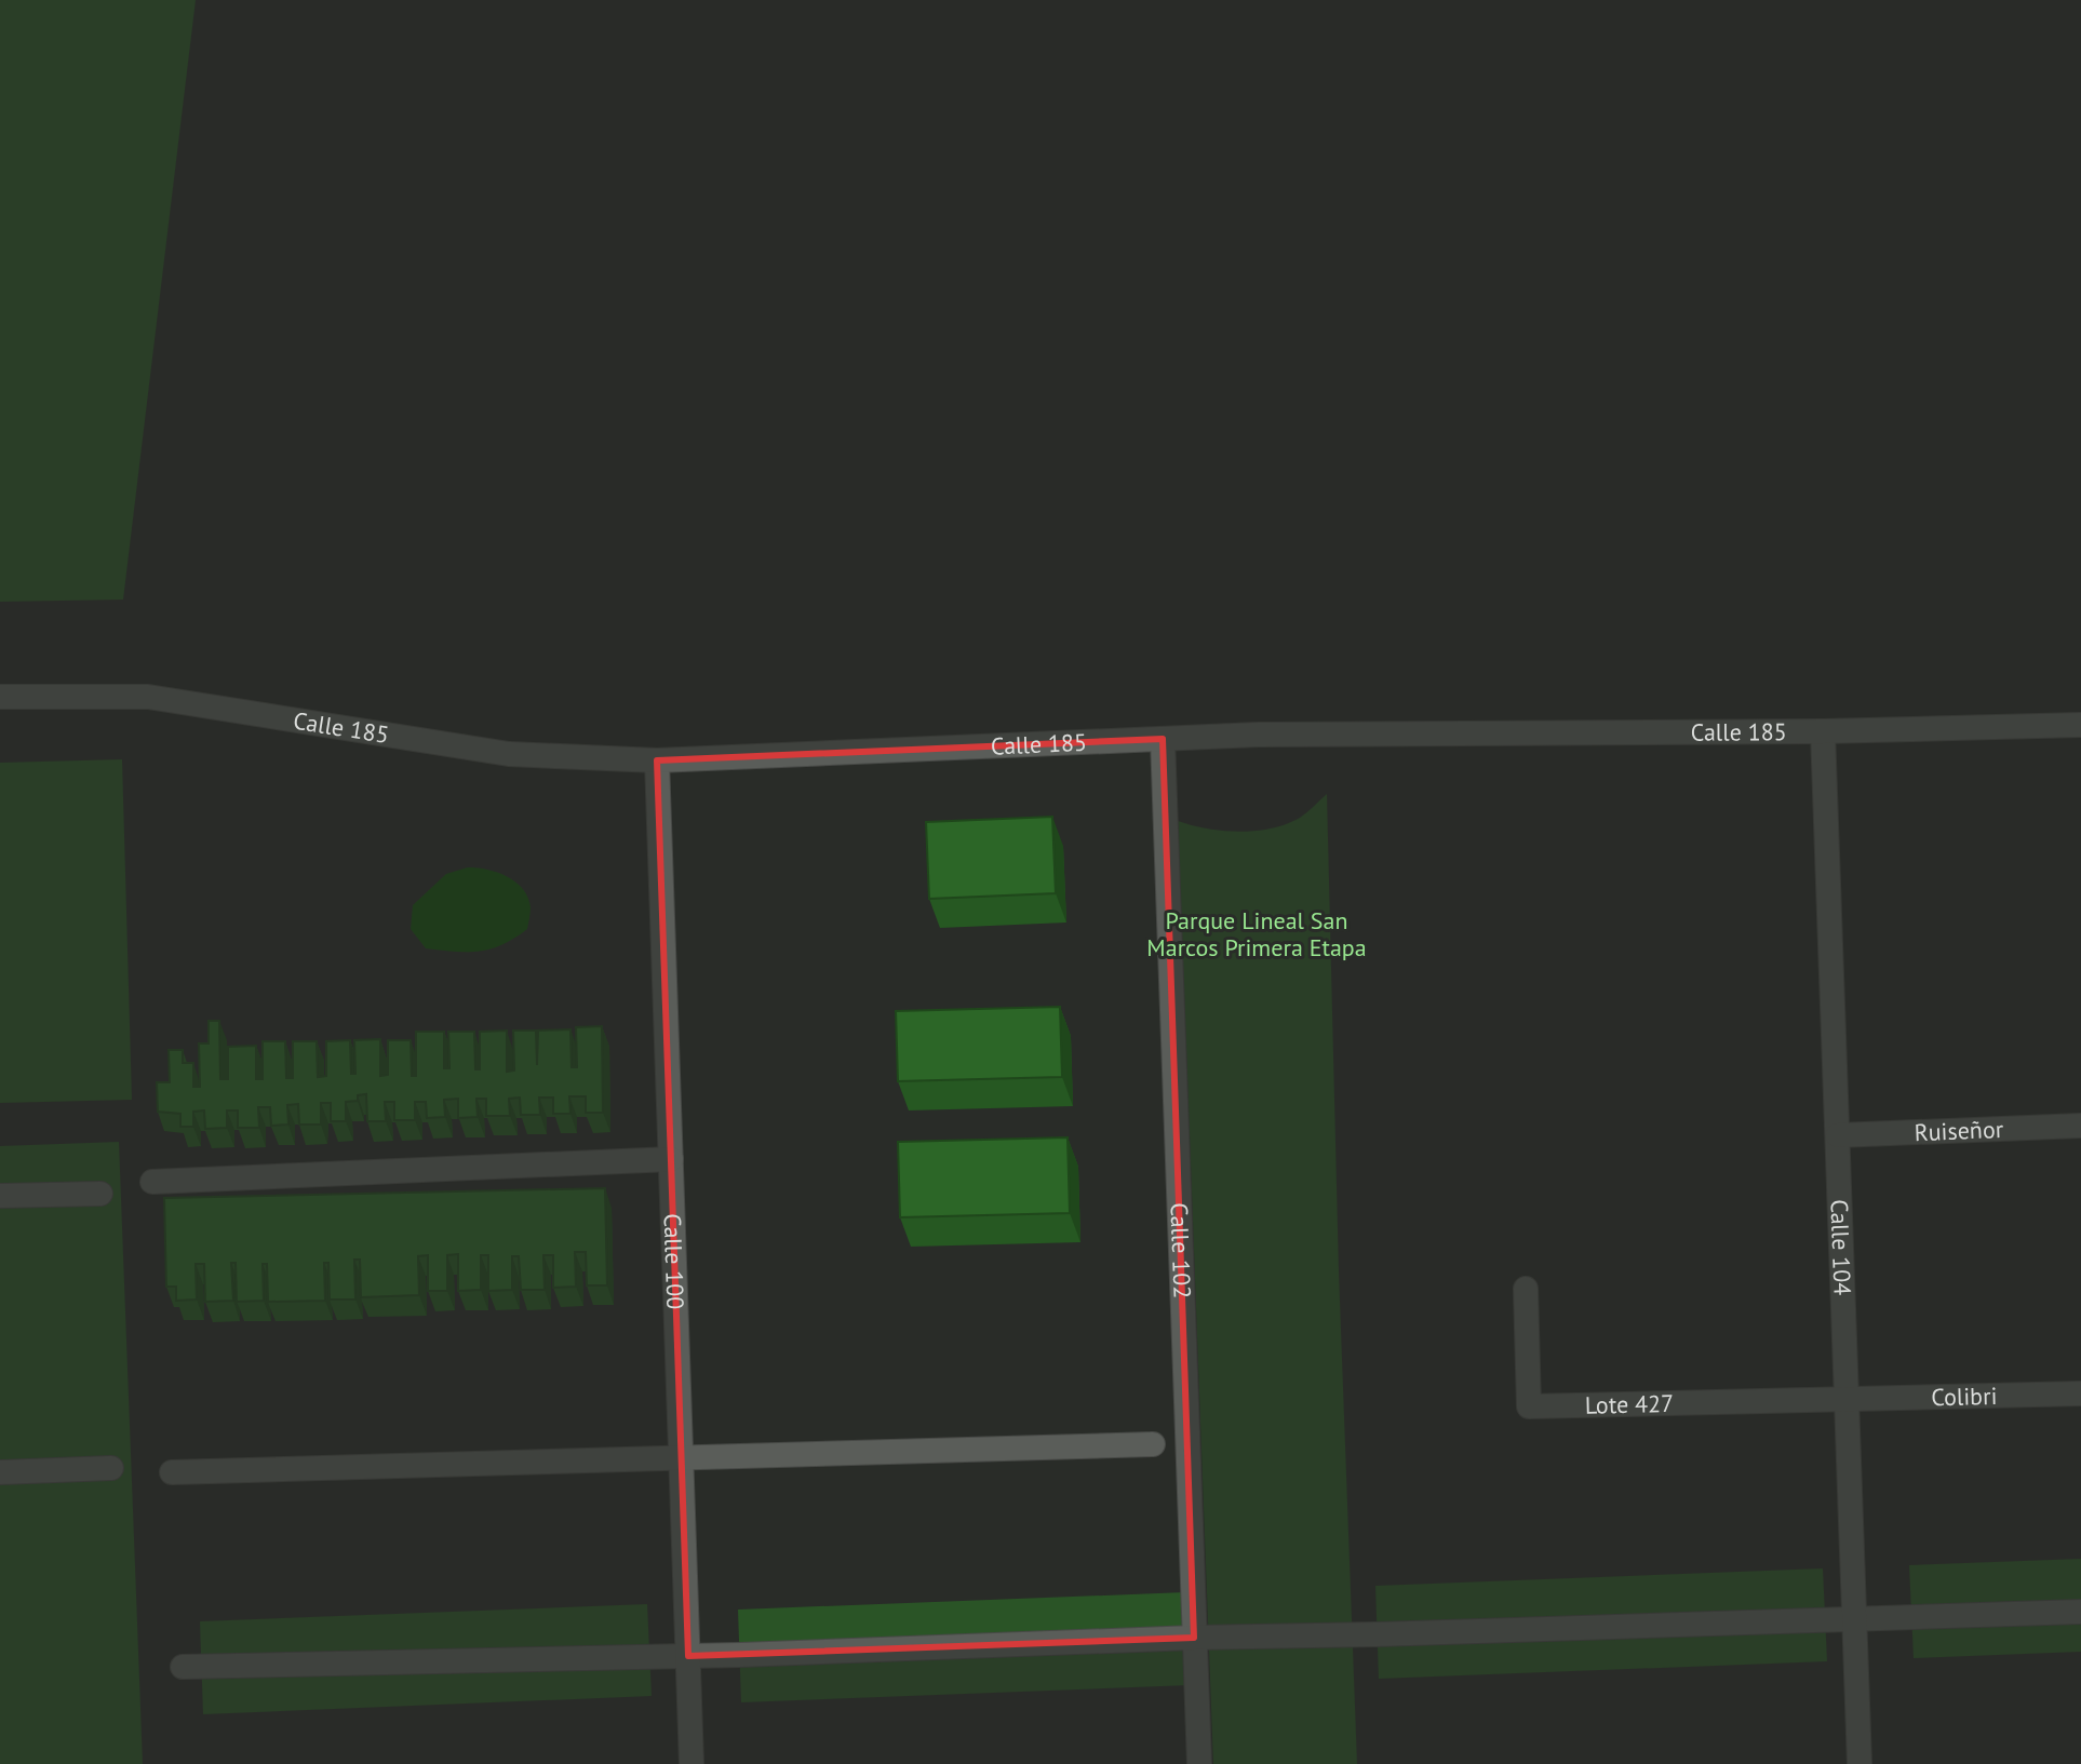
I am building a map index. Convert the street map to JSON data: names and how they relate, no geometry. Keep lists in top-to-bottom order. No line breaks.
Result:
{"streets":{"street":["Calle 185","Ruiseñor","Calle 104","Calle 102","Calle 100","Colibri","Lote 427"]},"crossings":[["Calle 185","Calle 104"],["Calle 185","Calle 102"],["Calle 185","Calle 100"],["Ruiseñor","Calle 104"],["Calle 104","Colibri"],["Calle 104","Lote 427"],["Colibri","Lote 427"]],"parks":["Parque Lineal San Marcos Primera Etapa"]}
